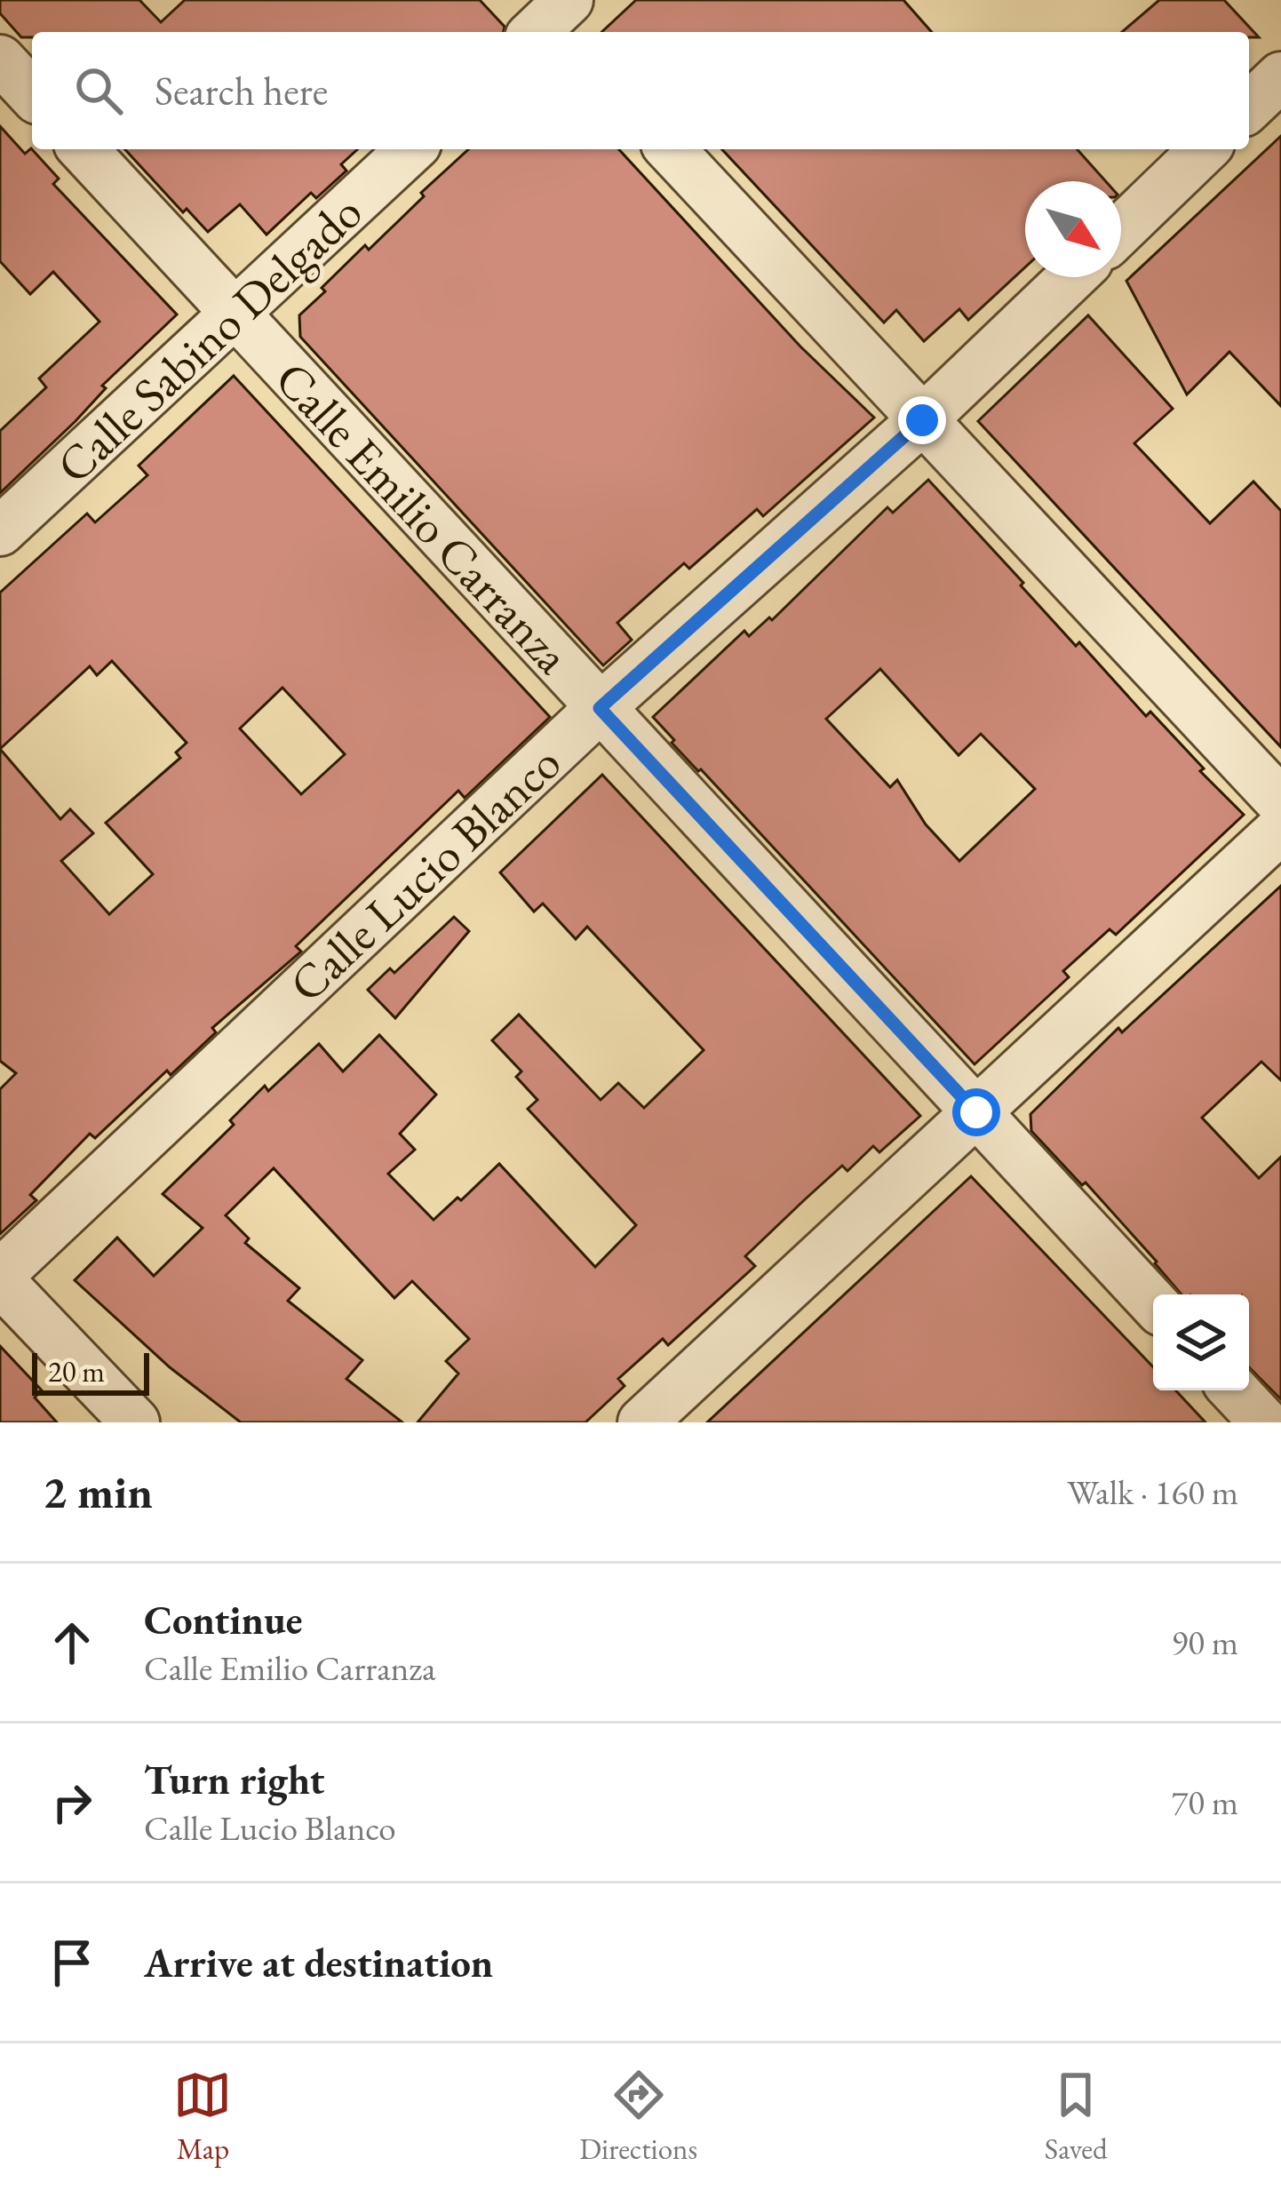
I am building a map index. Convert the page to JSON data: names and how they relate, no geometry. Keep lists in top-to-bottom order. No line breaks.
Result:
{"streets":{"street":["Calle Sabino Delgado","Calle Emilio Carranza","Calle Lucio Blanco"]},"crossings":[["Calle Sabino Delgado","Calle Emilio Carranza"],["Calle Emilio Carranza","Calle Lucio Blanco"]],"scale_bar":"20 m","north":"bottom right","page":{"search":"Search here","scale":"20 m","heading":["2 min","Walk · 160 m"],"list":[["Continue","Calle Emilio Carranza","90 m"],["Turn right","Calle Lucio Blanco","70 m"],"Arrive at destination"],"nav":["Map","Directions","Saved"]}}
